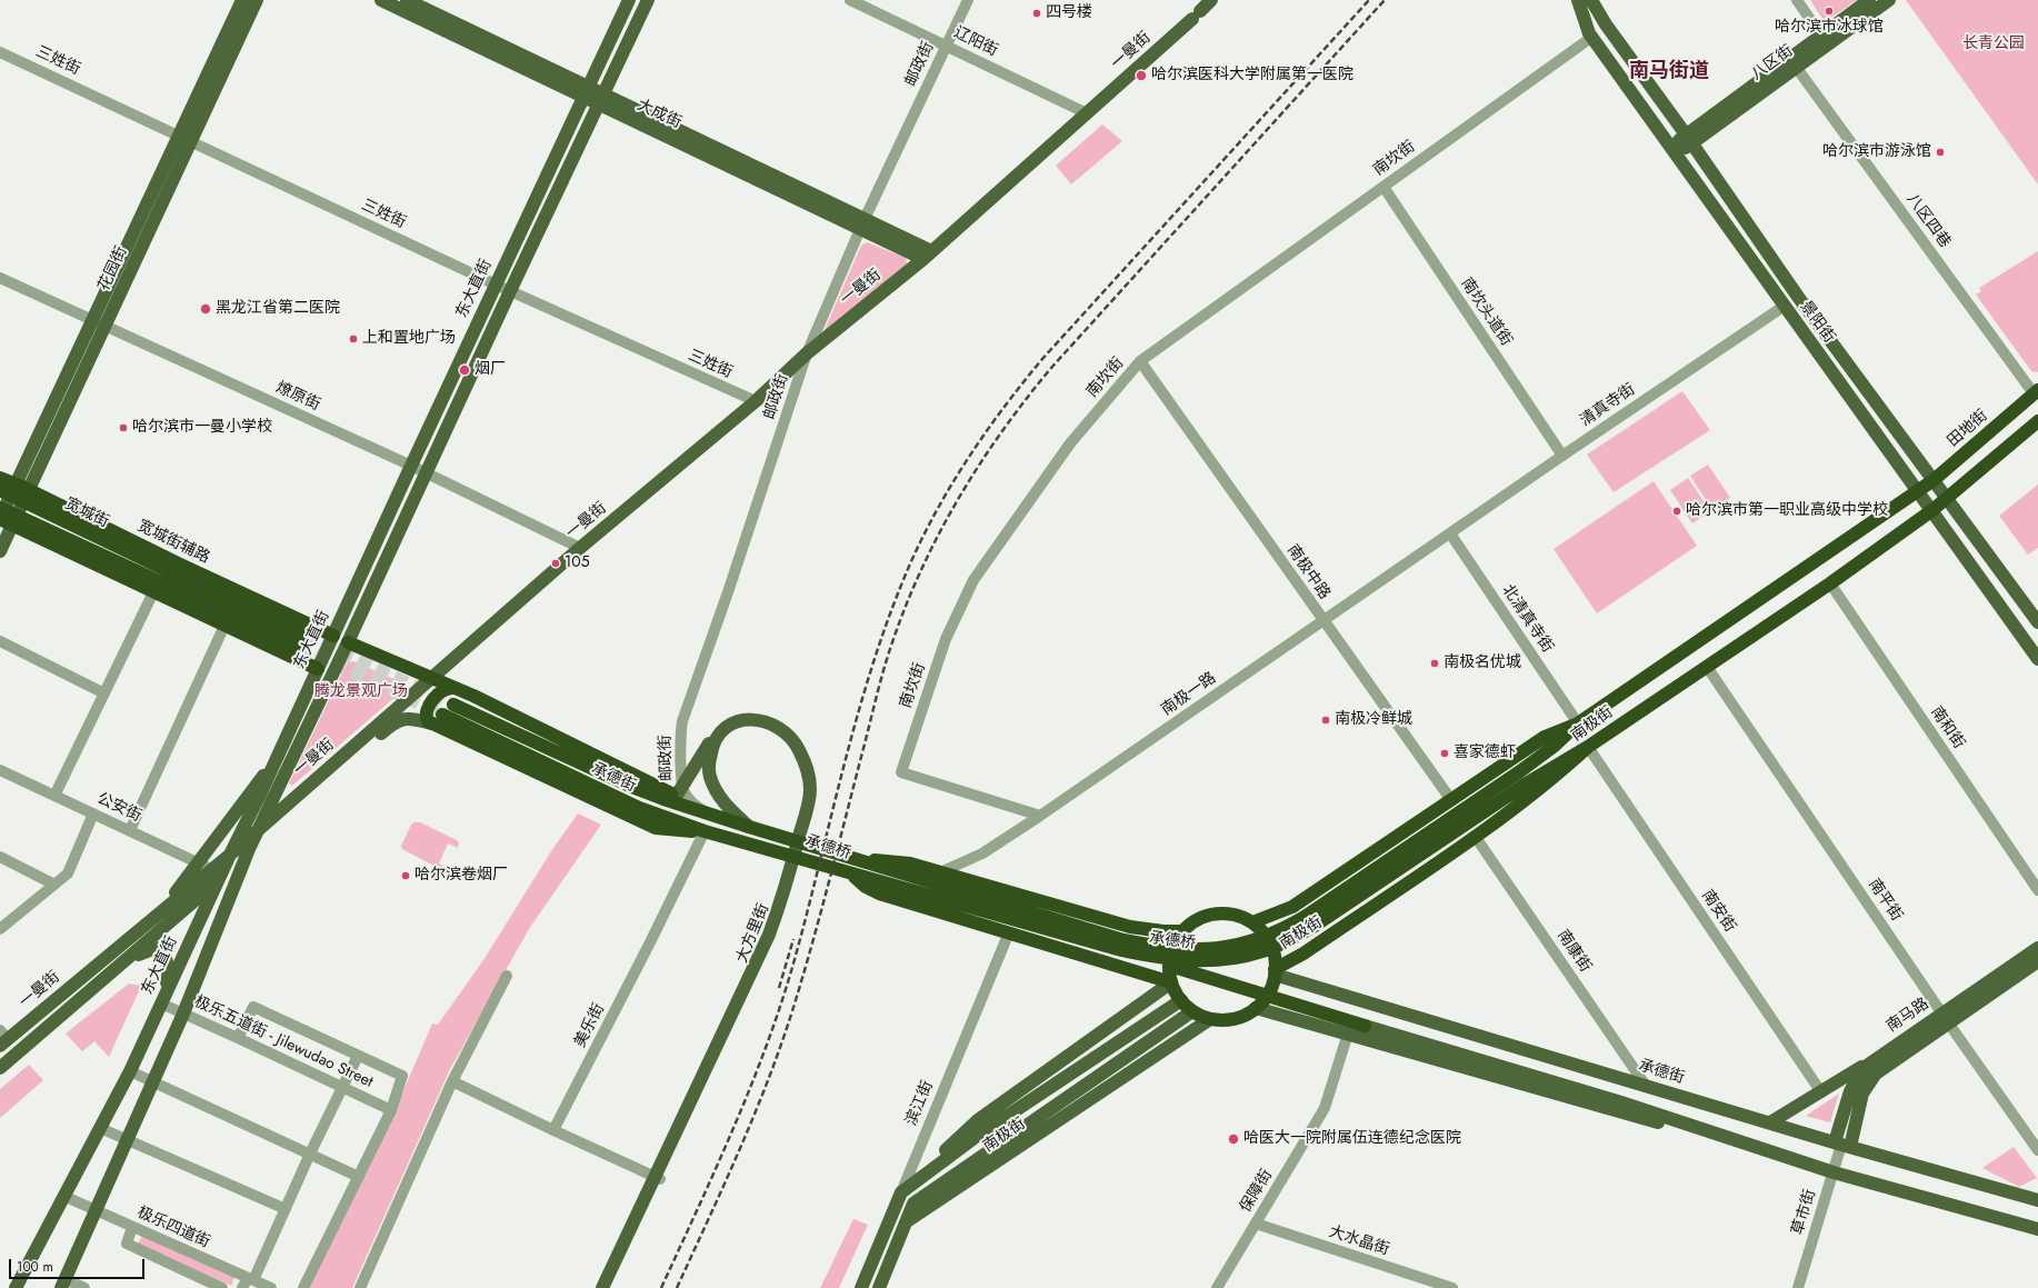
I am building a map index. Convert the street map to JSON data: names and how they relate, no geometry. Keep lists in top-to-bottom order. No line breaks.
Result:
{"streets":{"highway":["田地街","宽城街","宽城街辅路","南极街","承德街","承德桥"],"main road":["一曼街","八区街","大成街","花园街","东大直街","景阳街","大方里街","南马路","滨江街"],"street":["辽阳街","三姓街","邮政街","南坎街","八区四巷","南坎头道街","燎原街","清真寺街","南极中路","北清真寺街","南极一路","南和街","公安街","南平街","南安街","南康街","美乐街","极乐五道街 - Jilewudao Street","保障街","草市街","极乐四道街","大水晶街"]},"crossings":[["辽阳街","一曼街"],["辽阳街","邮政街"],["一曼街","三姓街"],["一曼街","邮政街"],["一曼街","大成街"],["一曼街","东大直街"],["一曼街","燎原街"],["一曼街","公安街"],["三姓街","花园街"],["三姓街","东大直街"],["八区街","八区四巷"],["八区街","景阳街"],["邮政街","大成街"],["邮政街","承德街"],["邮政街","大方里街"],["大成街","东大直街"],["南坎街","南坎头道街"],["南坎街","景阳街"],["南坎街","南极中路"],["南坎街","南极一路"],["八区四巷","田地街"],["花园街","燎原街"],["花园街","宽城街"],["花园街","宽城街辅路"],["东大直街","燎原街"],["东大直街","宽城街辅路"],["东大直街","公安街"],["东大直街","极乐五道街 - Jilewudao Street"],["东大直街","极乐四道街"],["南坎头道街","清真寺街"],["景阳街","清真寺街"],["景阳街","田地街"],["景阳街","南极街"],["清真寺街","北清真寺街"],["清真寺街","南极一路"],["田地街","南极街"],["宽城街","宽城街辅路"],["南极中路","南极一路"],["南极中路","南极街"],["北清真寺街","南极一路"],["北清真寺街","南极街"],["北清真寺街","承德桥"],["南极街","南和街"],["南极街","承德街"],["南极街","承德桥"],["南极街","南平街"],["南极街","南安街"],["南极街","南康街"],["南极街","滨江街"],["承德街","承德桥"],["承德街","大方里街"],["承德街","南康街"],["承德街","南马路"],["承德街","美乐街"],["承德街","草市街"],["承德桥","南安街"],["南平街","南马路"],["南马路","草市街"],["保障街","大水晶街"]],"districts":["南马街道"],"parks":["长青公园","腾龙景观广场"],"places":["哈尔滨市冰球馆","四号楼","哈尔滨医科大学附属第一医院","哈尔滨市游泳馆","黑龙江省第二医院","上和置地广场","烟厂","哈尔滨市一曼小学校","哈尔滨市第一职业高级中学校","105","南极名优城","南极冷鲜城","喜家德虾","哈尔滨卷烟厂","哈医大一院附属伍连德纪念医院"],"scale_bar":"100 m"}
